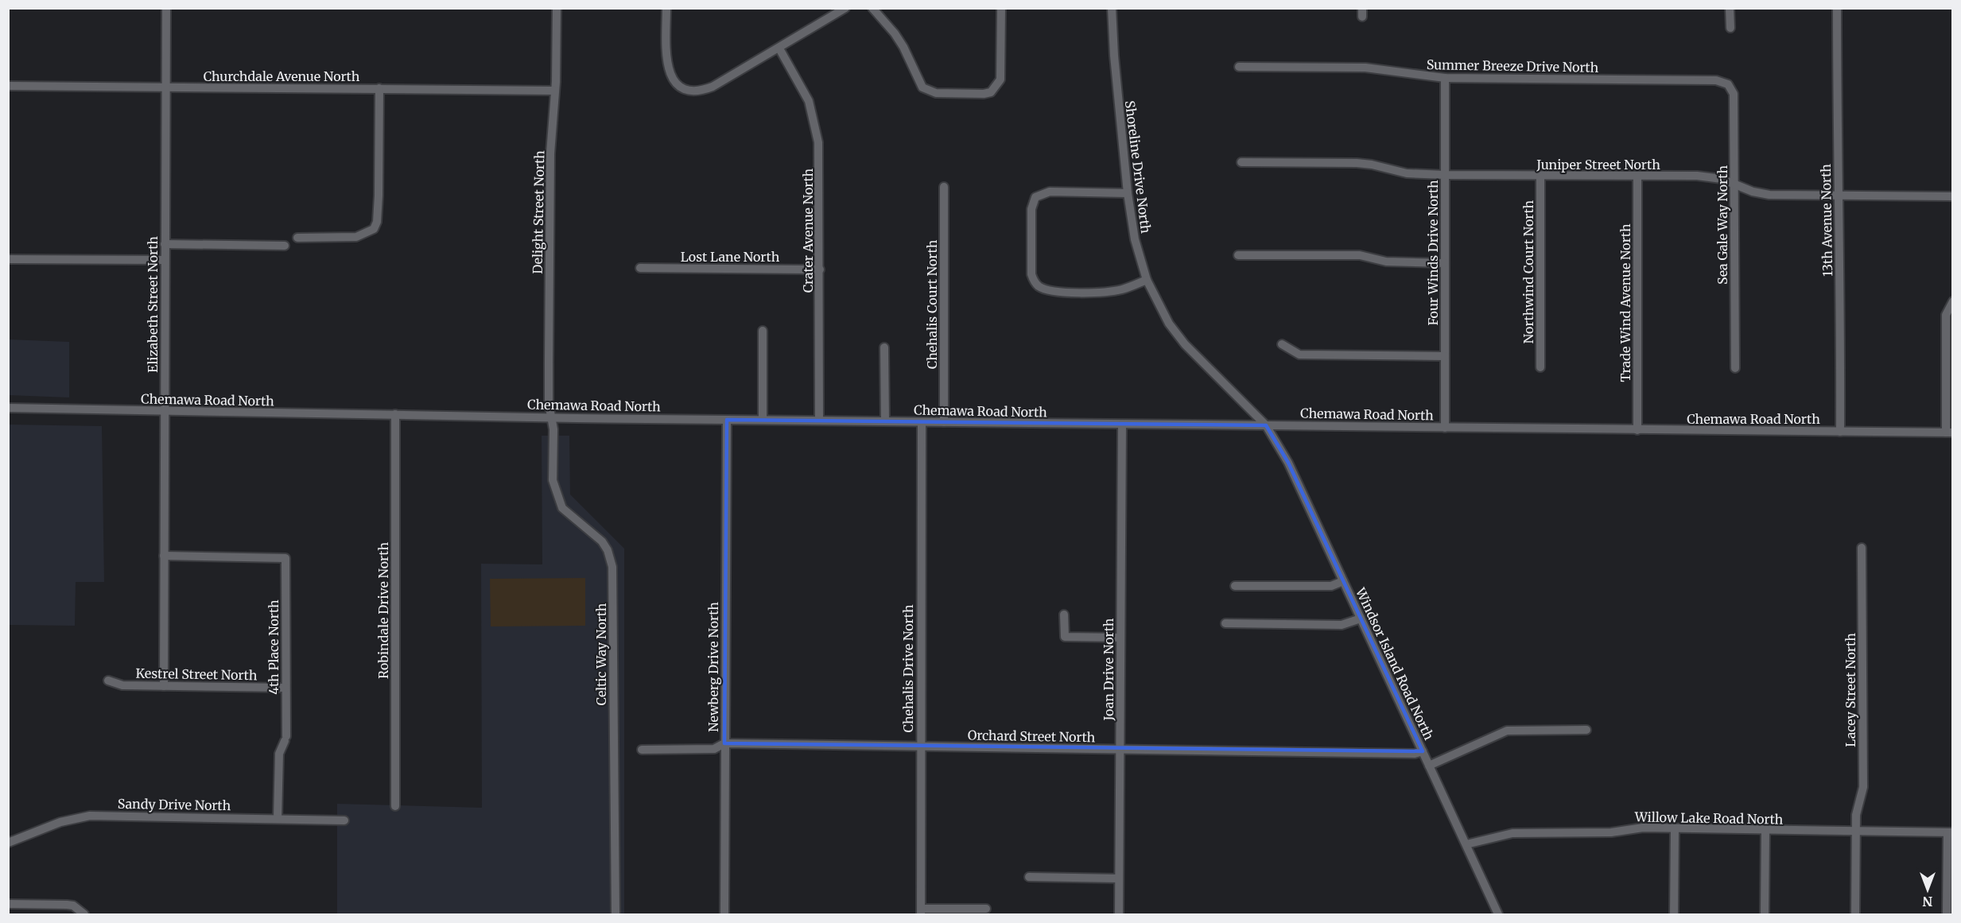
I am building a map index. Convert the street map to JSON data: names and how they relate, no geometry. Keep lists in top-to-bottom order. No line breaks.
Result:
{"streets":{"street":["Summer Breeze Drive North","Churchdale Avenue North","Juniper Street North","Shoreline Drive North","Delight Street North","13th Avenue North","Sea Gale Way North","Crater Avenue North","Four Winds Drive North","Lost Lane North","Northwind Court North","Trade Wind Avenue North","Elizabeth Street North","Chehalis Court North","Chemawa Road North","Robindale Drive North","4th Place North","Celtic Way North","Windsor Island Road North","Newberg Drive North","Chehalis Drive North","Joan Drive North","Kestrel Street North","Lacey Street North","Orchard Street North","Sandy Drive North","Willow Lake Road North"]},"crossings":[["Summer Breeze Drive North","Sea Gale Way North"],["Summer Breeze Drive North","Four Winds Drive North"],["Churchdale Avenue North","Delight Street North"],["Churchdale Avenue North","Elizabeth Street North"],["Juniper Street North","13th Avenue North"],["Juniper Street North","Sea Gale Way North"],["Juniper Street North","Four Winds Drive North"],["Juniper Street North","Northwind Court North"],["Juniper Street North","Trade Wind Avenue North"],["Shoreline Drive North","Chemawa Road North"],["Shoreline Drive North","Windsor Island Road North"],["Delight Street North","Chemawa Road North"],["Delight Street North","Celtic Way North"],["13th Avenue North","Chemawa Road North"],["Crater Avenue North","Lost Lane North"],["Crater Avenue North","Chemawa Road North"],["Four Winds Drive North","Chemawa Road North"],["Trade Wind Avenue North","Chemawa Road North"],["Elizabeth Street North","Chemawa Road North"],["Elizabeth Street North","4th Place North"],["Elizabeth Street North","Kestrel Street North"],["Chehalis Court North","Chemawa Road North"],["Chemawa Road North","Robindale Drive North"],["Chemawa Road North","Celtic Way North"],["Chemawa Road North","Windsor Island Road North"],["Chemawa Road North","Newberg Drive North"],["Chemawa Road North","Chehalis Drive North"],["Chemawa Road North","Joan Drive North"],["4th Place North","Kestrel Street North"],["4th Place North","Sandy Drive North"],["Windsor Island Road North","Orchard Street North"],["Windsor Island Road North","Willow Lake Road North"],["Newberg Drive North","Orchard Street North"],["Chehalis Drive North","Orchard Street North"],["Joan Drive North","Orchard Street North"],["Lacey Street North","Willow Lake Road North"]],"north":"bottom"}
